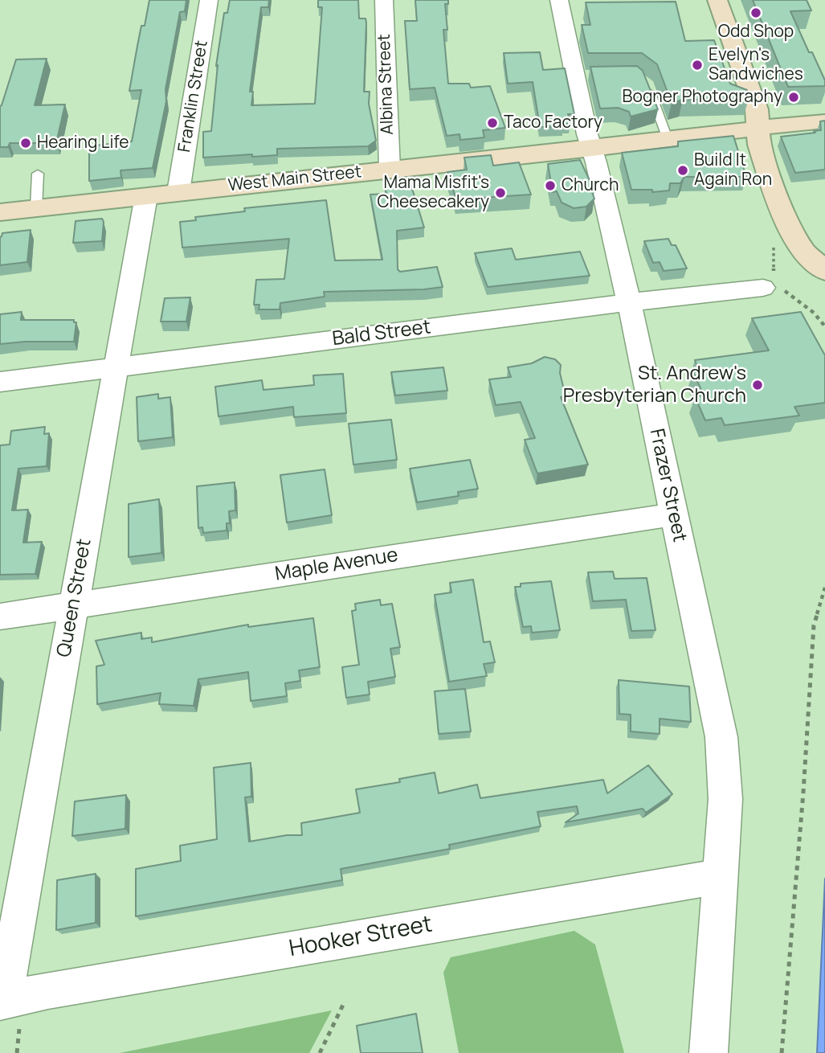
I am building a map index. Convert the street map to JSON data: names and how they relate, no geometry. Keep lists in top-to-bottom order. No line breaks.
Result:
{"streets":{"main road":["West Main Street"],"street":["Albina Street","Franklin Street","Bald Street","Frazer Street","Maple Avenue","Queen Street","Hooker Street"]},"crossings":[["Albina Street","West Main Street"],["Franklin Street","West Main Street"],["West Main Street","Frazer Street"],["West Main Street","Queen Street"],["Bald Street","Frazer Street"],["Bald Street","Queen Street"],["Frazer Street","Maple Avenue"],["Frazer Street","Hooker Street"],["Maple Avenue","Queen Street"],["Queen Street","Hooker Street"]],"places":["Odd Shop","Evelyn's Sandwiches","Bogner Photography","Taco Factory","Hearing Life","Build It Again Ron","Church","Mama Misfit's Cheesecakery","St. Andrew's Presbyterian Church"]}
